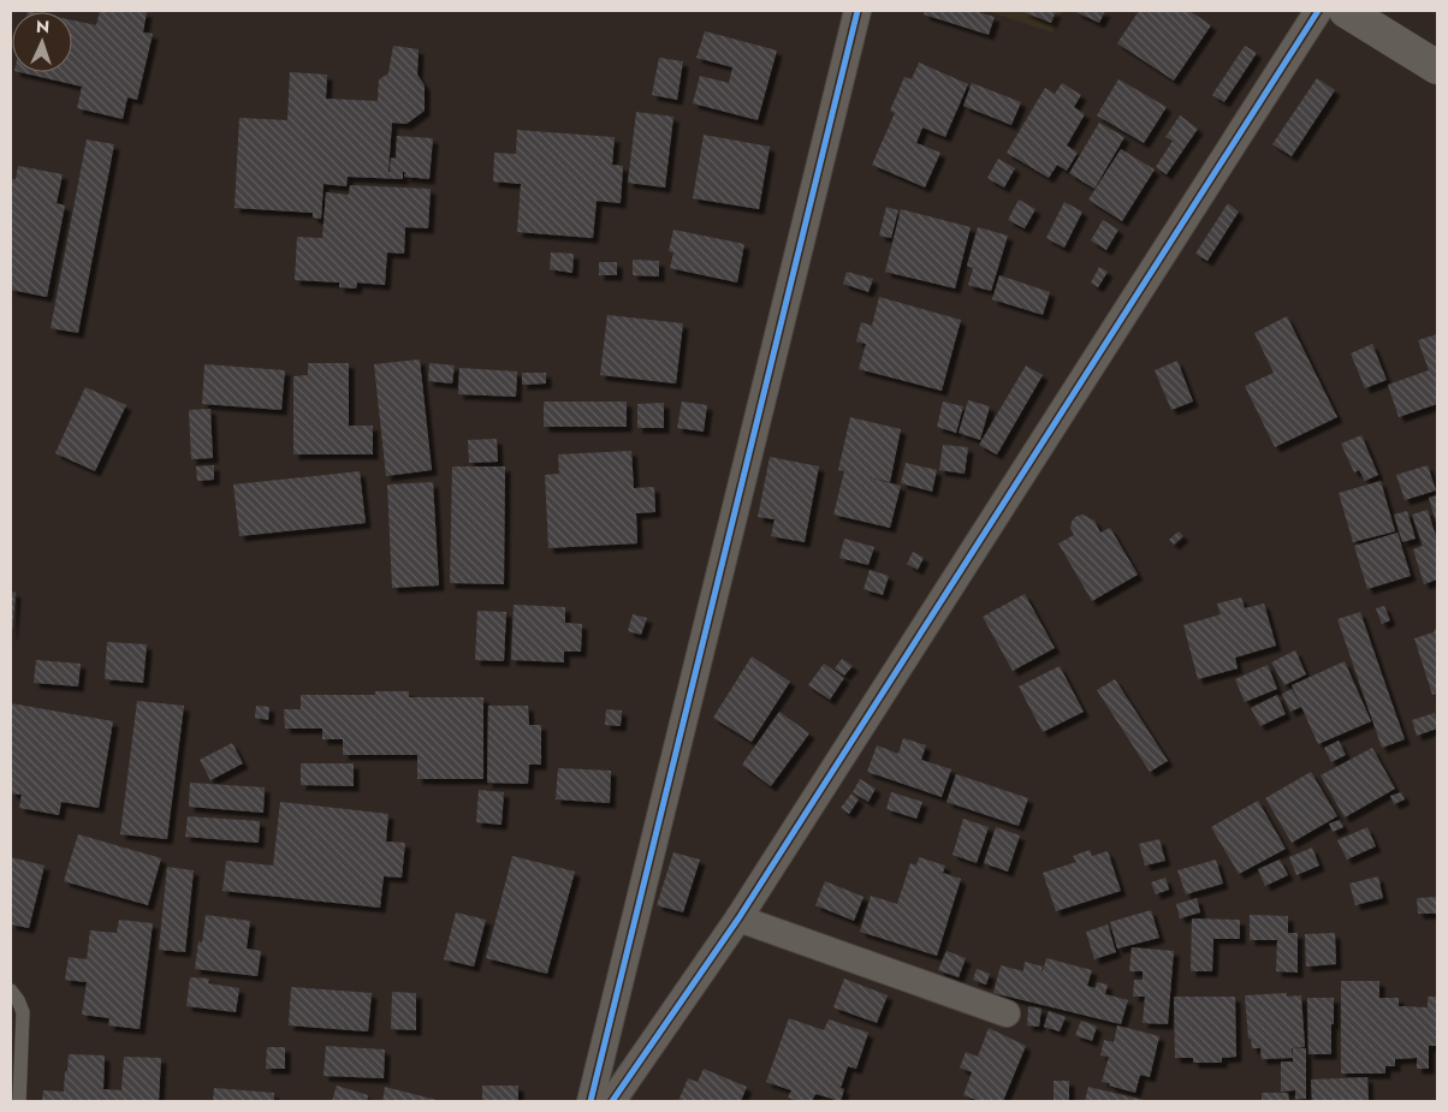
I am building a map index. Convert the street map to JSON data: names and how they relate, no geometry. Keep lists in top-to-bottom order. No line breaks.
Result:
{"north":"top"}
